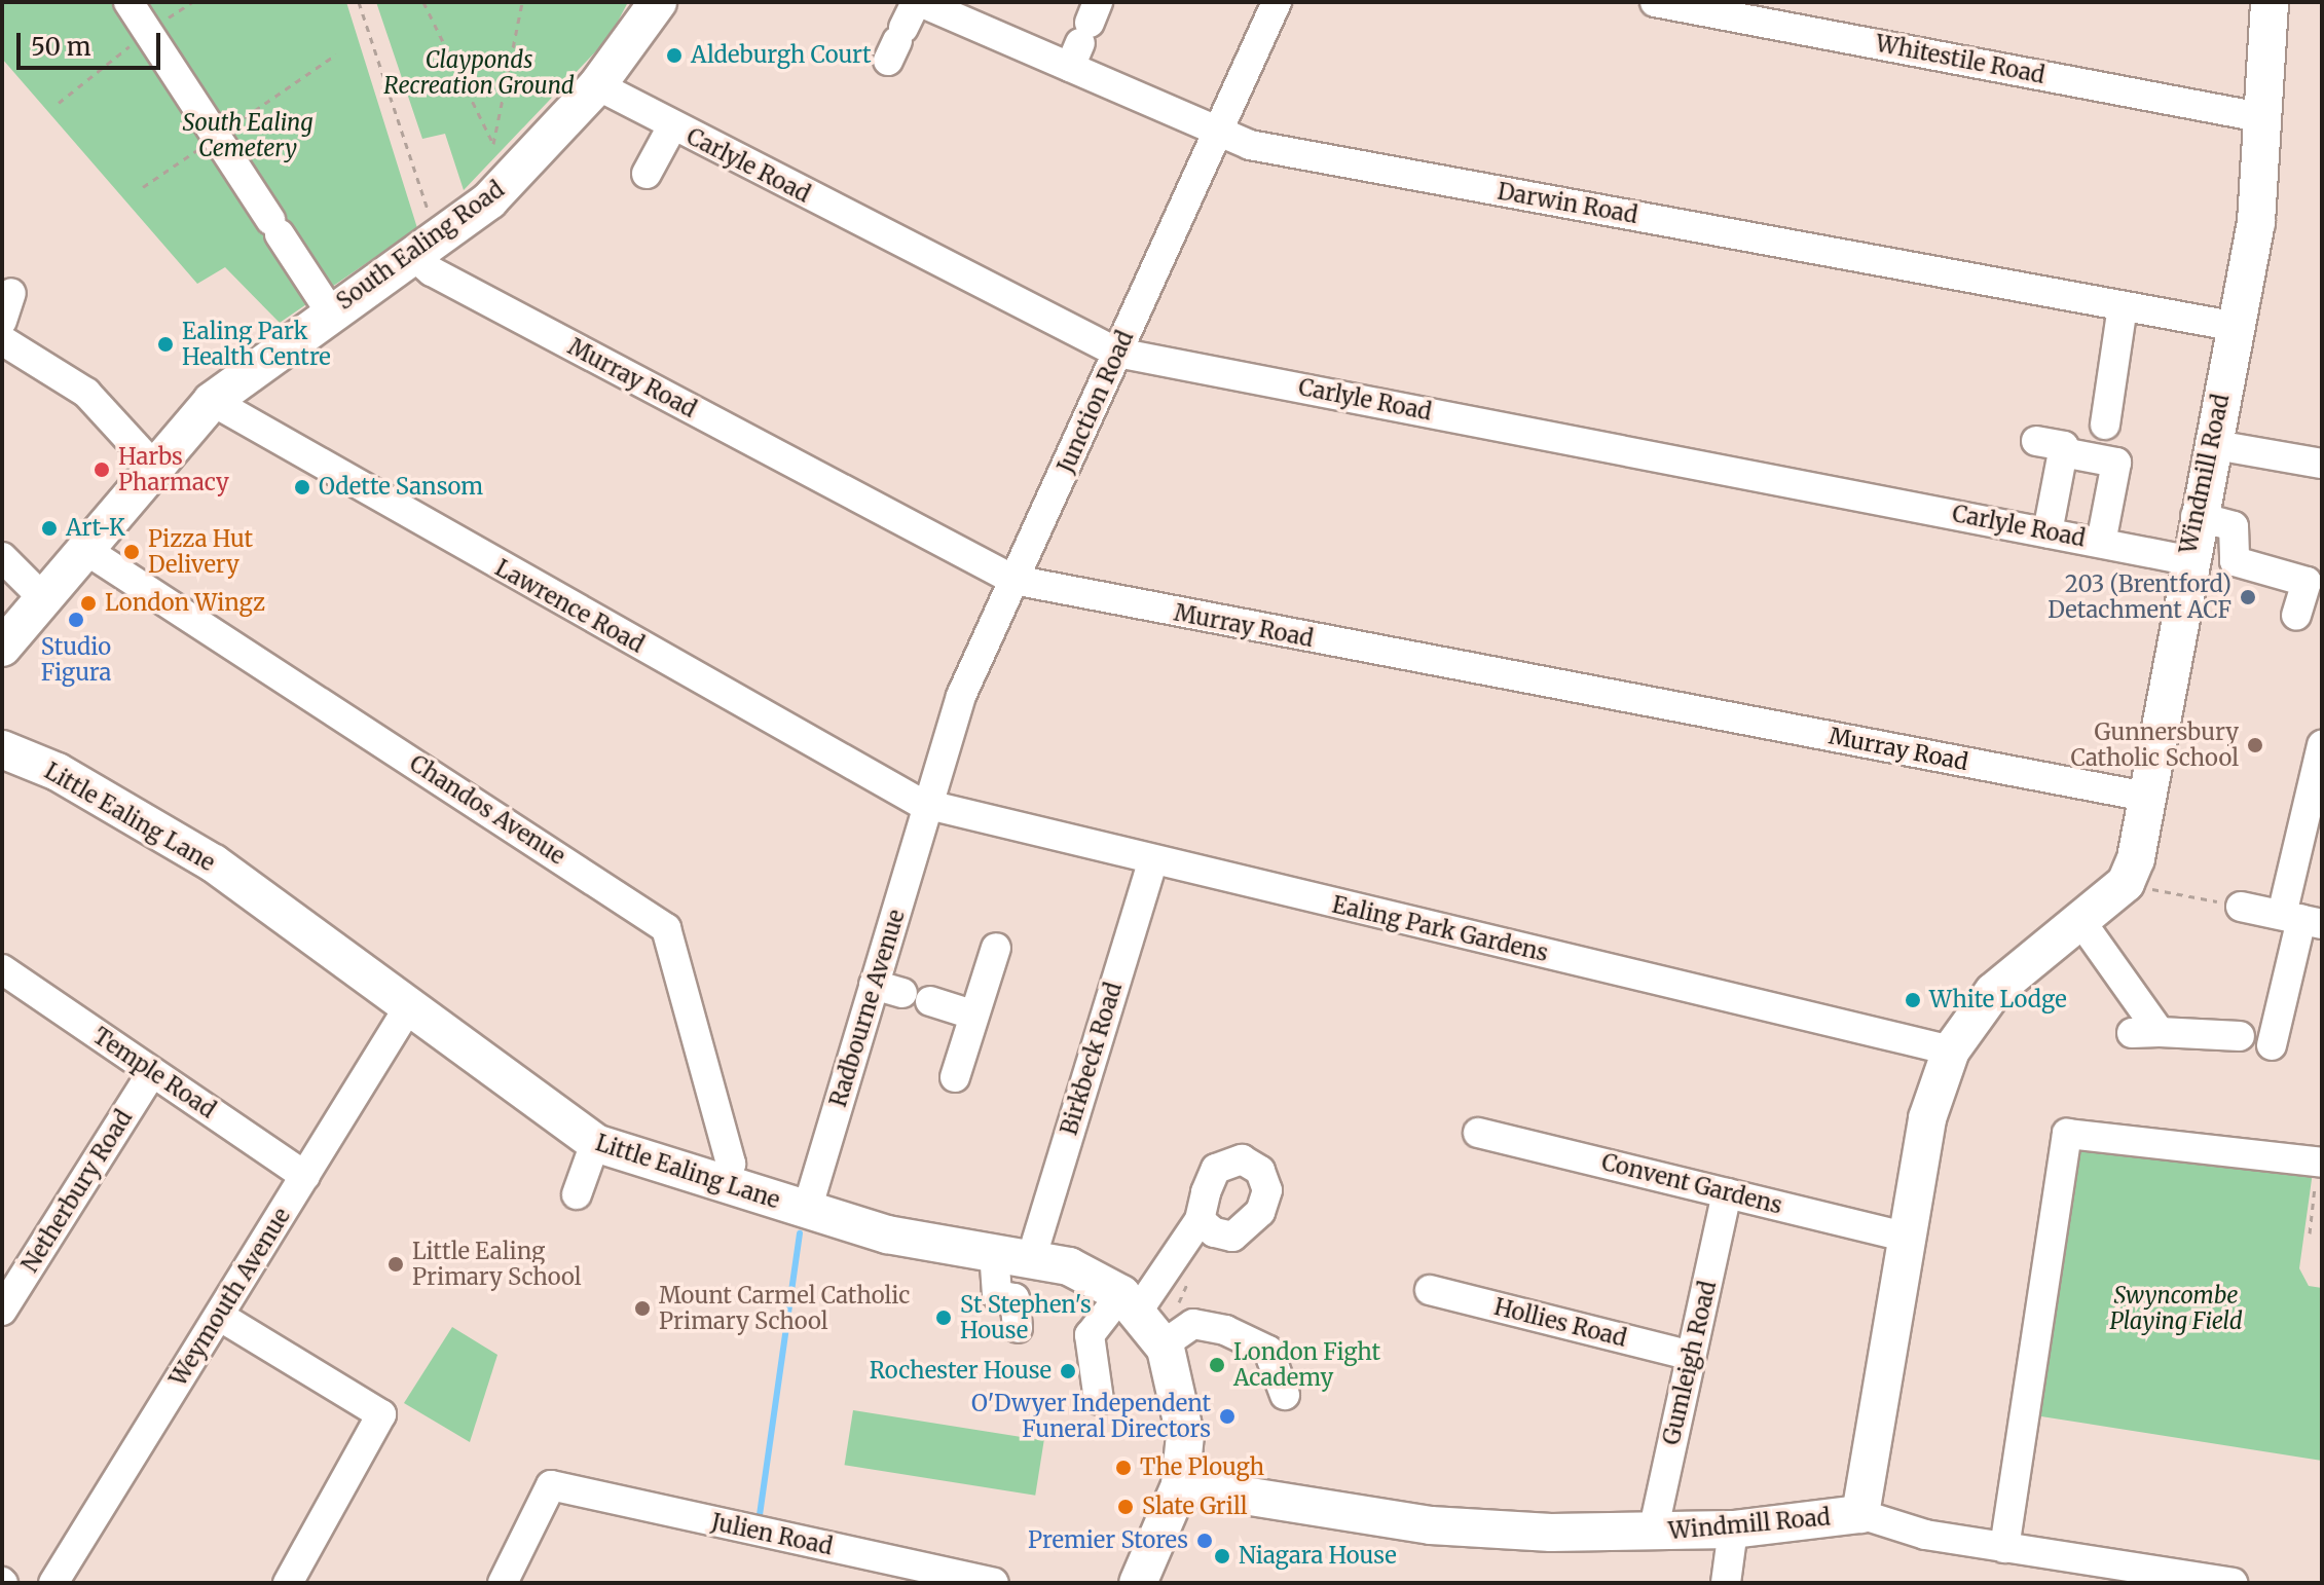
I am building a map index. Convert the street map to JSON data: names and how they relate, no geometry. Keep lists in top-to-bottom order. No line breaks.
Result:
{"streets":{"main road":["South Ealing Road","Windmill Road","Little Ealing Lane"],"street":["Whitestile Road","Carlyle Road","Darwin Road","Murray Road","Junction Road","Lawrence Road","Chandos Avenue","Ealing Park Gardens","Radbourne Avenue","Birkbeck Road","Temple Road","Convent Gardens","Netherbury Road","Weymouth Avenue","Hollies Road","Gumleigh Road","Julien Road"]},"crossings":[["Whitestile Road","Windmill Road"],["Carlyle Road","South Ealing Road"],["Carlyle Road","Junction Road"],["Carlyle Road","Windmill Road"],["Darwin Road","Junction Road"],["Darwin Road","Windmill Road"],["South Ealing Road","Murray Road"],["South Ealing Road","Lawrence Road"],["South Ealing Road","Chandos Avenue"],["Murray Road","Junction Road"],["Murray Road","Windmill Road"],["Junction Road","Lawrence Road"],["Junction Road","Ealing Park Gardens"],["Junction Road","Radbourne Avenue"],["Windmill Road","Little Ealing Lane"],["Windmill Road","Ealing Park Gardens"],["Windmill Road","Convent Gardens"],["Windmill Road","Gumleigh Road"],["Lawrence Road","Ealing Park Gardens"],["Lawrence Road","Radbourne Avenue"],["Chandos Avenue","Little Ealing Lane"],["Little Ealing Lane","Radbourne Avenue"],["Little Ealing Lane","Birkbeck Road"],["Little Ealing Lane","Weymouth Avenue"],["Ealing Park Gardens","Radbourne Avenue"],["Ealing Park Gardens","Birkbeck Road"],["Temple Road","Netherbury Road"],["Temple Road","Weymouth Avenue"],["Convent Gardens","Gumleigh Road"],["Hollies Road","Gumleigh Road"]],"parks":["Clayponds Recreation Ground","South Ealing Cemetery","Swyncombe Playing Field"],"places":["Aldeburgh Court","Ealing Park Health Centre","Harbs Pharmacy","Odette Sansom","Art-K","Pizza Hut Delivery","203 (Brentford) Detachment ACF","London Wingz","Studio Figura","Gunnersbury Catholic School","White Lodge","Little Ealing Primary School","Mount Carmel Catholic Primary School","St Stephen's House","London Fight Academy","Rochester House","O'Dwyer Independent Funeral Directors","The Plough","Slate Grill","Premier Stores","Niagara House"],"scale_bar":"50 m"}
